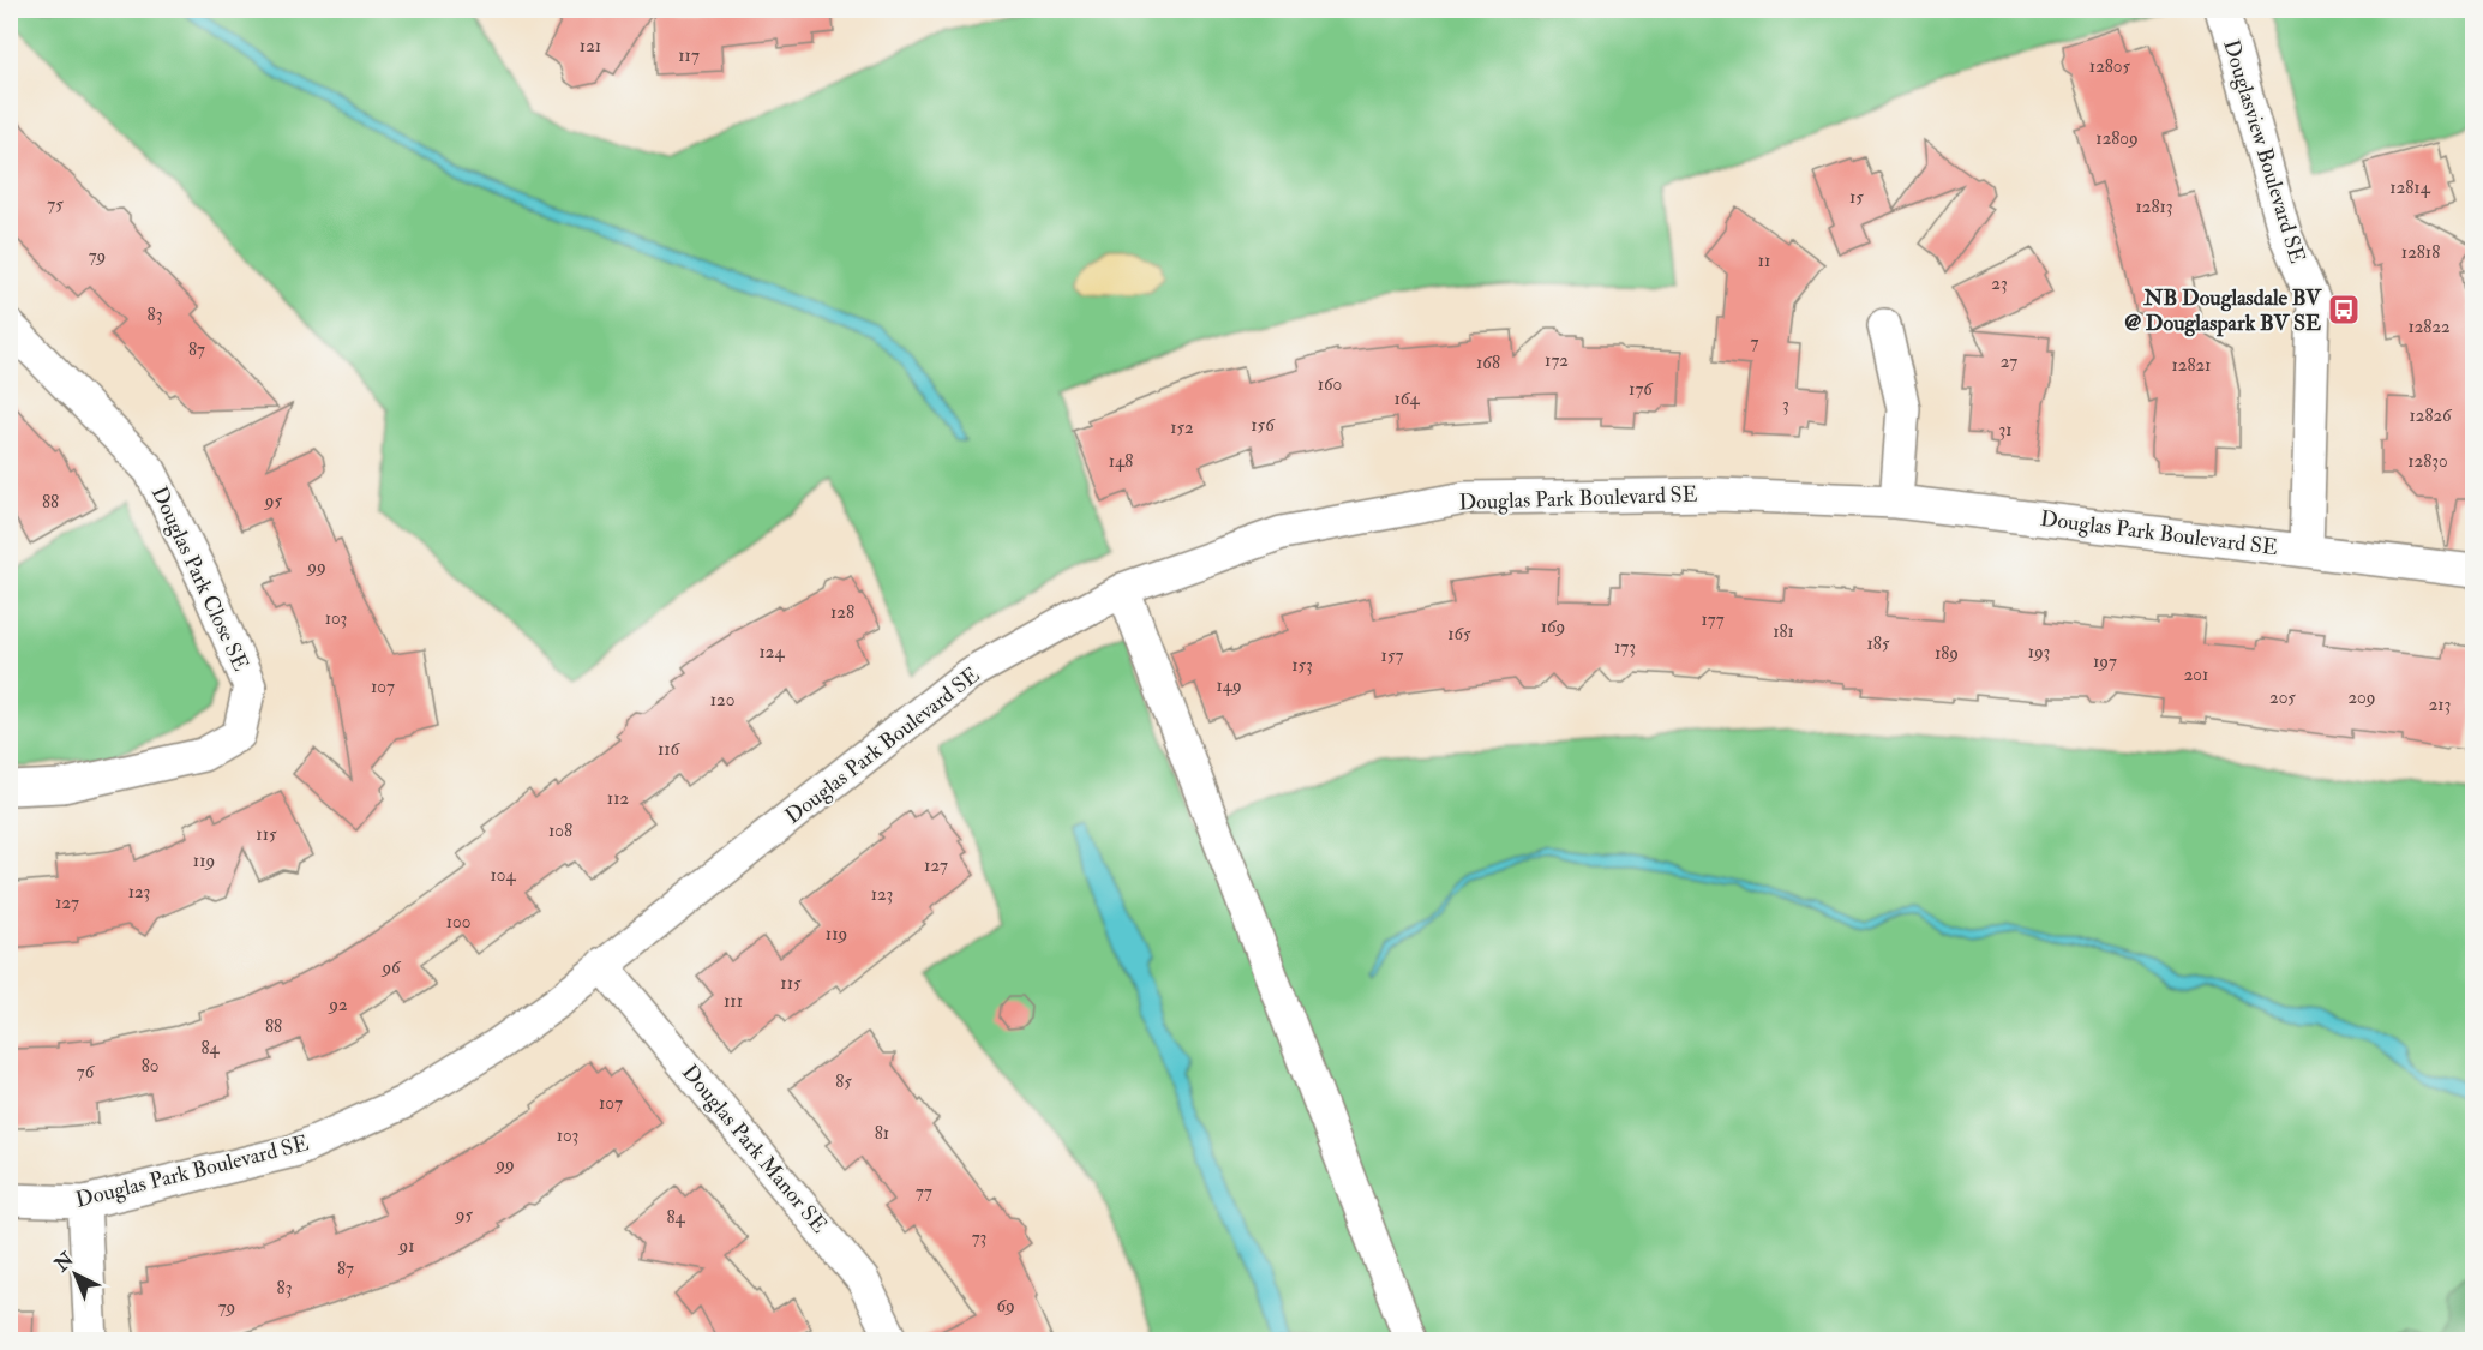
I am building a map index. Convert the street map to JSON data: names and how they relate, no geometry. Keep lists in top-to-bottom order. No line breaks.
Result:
{"streets":{"street":["Douglasview Boulevard SE","Douglas Park Boulevard SE","Douglas Park Close SE","Douglas Park Manor SE"]},"crossings":[["Douglasview Boulevard SE","Douglas Park Boulevard SE"],["Douglas Park Boulevard SE","Douglas Park Manor SE"]],"places":{"bus stop":["NB Douglasdale BV @ Douglaspark BV SE"]},"house_numbers":["121","117","12805","12809","12814","15","75","12813","12818","79","11","23","83","12822","7","87","172","27","168","12821","160","176","164","3","12826","156","152","31","148","12830","95","88","99","128","103","177","169","181","165","185","173","124","193","189","157","197","153","201","149","107","205","209","120","213","116","112","108","115","119","127","104","123","123","127","100","119","96","115","111","92","88","84","80","76","85","107","81","103","99","77","95","84","73","91","87","83","69","79"],"north":"top left"}
